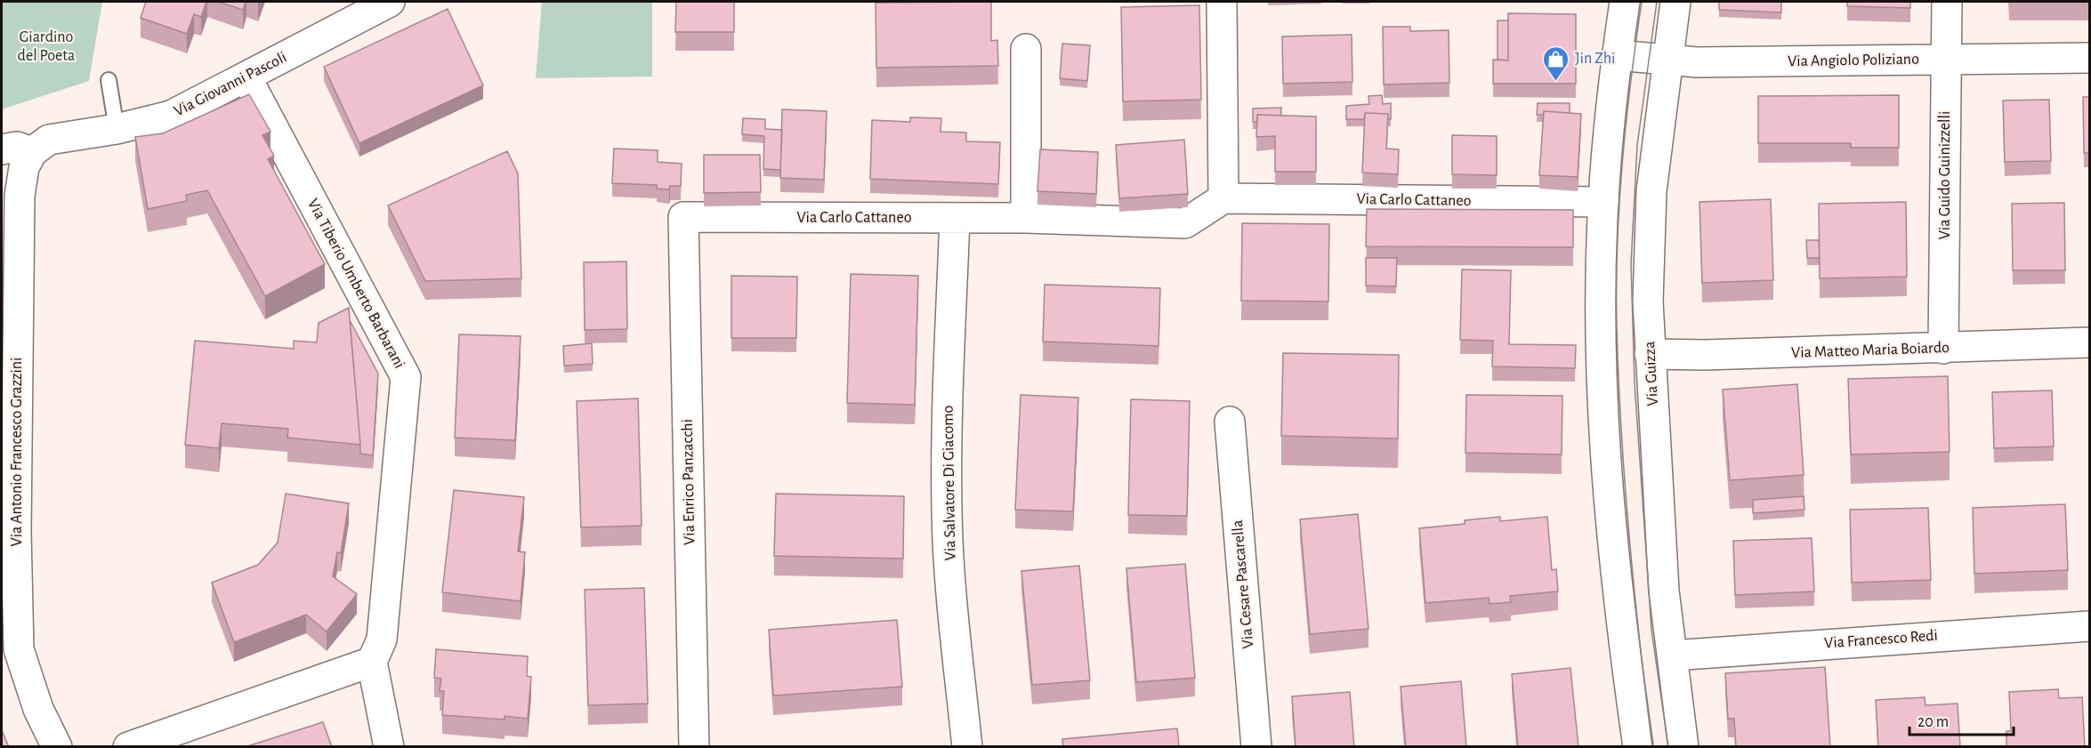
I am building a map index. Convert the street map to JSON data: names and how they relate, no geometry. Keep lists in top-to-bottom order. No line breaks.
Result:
{"streets":{"street":["Via Angiolo Poliziano","Via Giovanni Pascoli","Via Guido Guinizzelli","Via Carlo Cattaneo","Via Tiberio Umberto Barbarani","Via Matteo Maria Boiardo","Via Guizza","Via Antonio Francesco Grazzini","Via Enrico Panzacchi","Via Salvatore Di Giacomo","Via Cesare Pascarella","Via Francesco Redi"]},"crossings":[["Via Angiolo Poliziano","Via Guido Guinizzelli"],["Via Angiolo Poliziano","Via Guizza"],["Via Giovanni Pascoli","Via Tiberio Umberto Barbarani"],["Via Giovanni Pascoli","Via Antonio Francesco Grazzini"],["Via Guido Guinizzelli","Via Matteo Maria Boiardo"],["Via Carlo Cattaneo","Via Enrico Panzacchi"],["Via Carlo Cattaneo","Via Salvatore Di Giacomo"],["Via Matteo Maria Boiardo","Via Guizza"],["Via Guizza","Via Francesco Redi"]],"parks":["Giardino del Poeta"],"places":{"shop":["Jin Zhi"]},"scale_bar":"20 m"}
